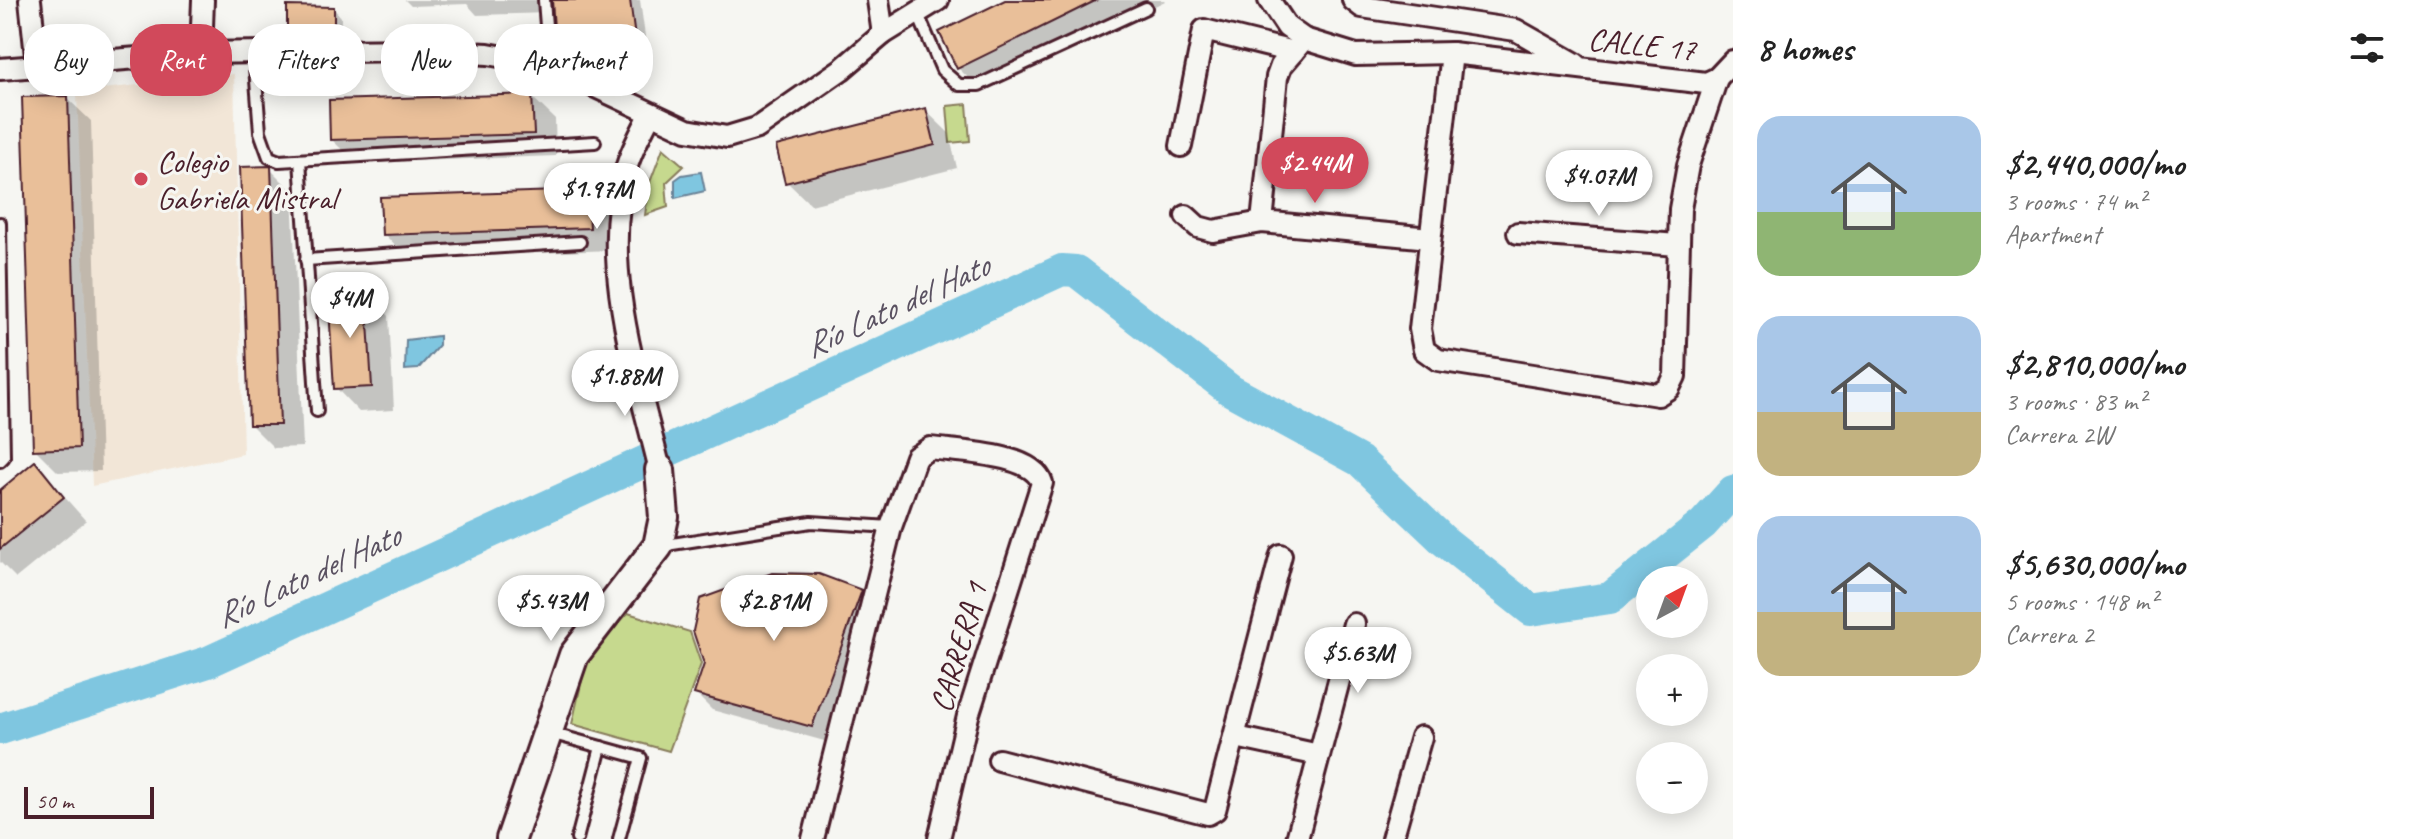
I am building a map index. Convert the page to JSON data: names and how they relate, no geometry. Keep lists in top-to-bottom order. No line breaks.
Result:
{"streets":{"street":["CALLE 17","CARRERA 1"]},"water":["Río Lato del Hato"],"places":["Colegio Gabriela Mistral"],"scale_bar":"50 m","north":"top right","page":{"heading":"8 homes","chip":["Buy","Rent","Filters","New","Apartment"],"list":[{"name":"$2,440,000/mo","note":"3 rooms · 74 m² · Apartment"},{"name":"$2,810,000/mo","note":"3 rooms · 83 m² · Carrera 2W"},{"name":"$5,630,000/mo","note":"5 rooms · 148 m² · Carrera 2"}],"price":["$2.44M","$4.07M","$1.97M","$4M","$1.88M","$5.43M","$2.81M","$5.63M"],"map_buttons":["+","−"],"scale":"50 m"}}
